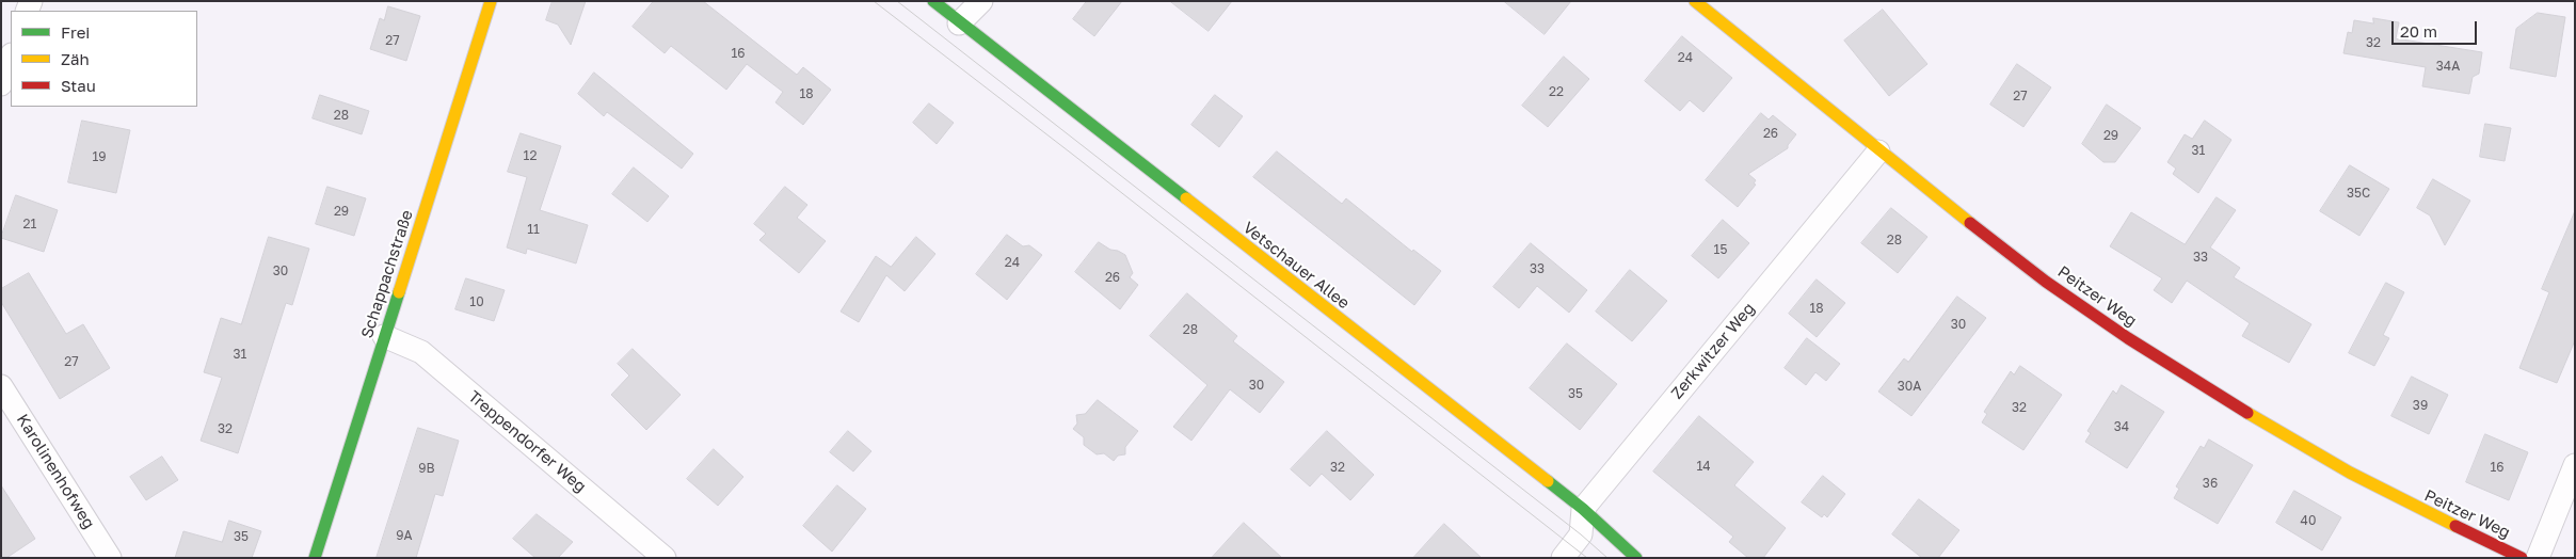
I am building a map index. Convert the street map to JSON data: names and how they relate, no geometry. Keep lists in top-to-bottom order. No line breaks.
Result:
{"streets":{"street":["Vetschauer Allee","Schappachstraße","Peitzer Weg","Zerkwitzer Weg","Treppendorfer Weg","Karolinenhofweg"]},"crossings":[["Vetschauer Allee","Zerkwitzer Weg"],["Schappachstraße","Treppendorfer Weg"],["Peitzer Weg","Zerkwitzer Weg"]],"house_numbers":["27","32","16","24","34A","22","18","27","28","26","29","31","12","19","35C","29","21","11","28","15","33","24","33","30","26","10","18","30","28","31","27","30","30A","35","39","32","34","32","14","32","16","9B","36","40","9A","35"],"legend":["Frei","Zäh","Stau"],"scale_bar":"20 m"}
